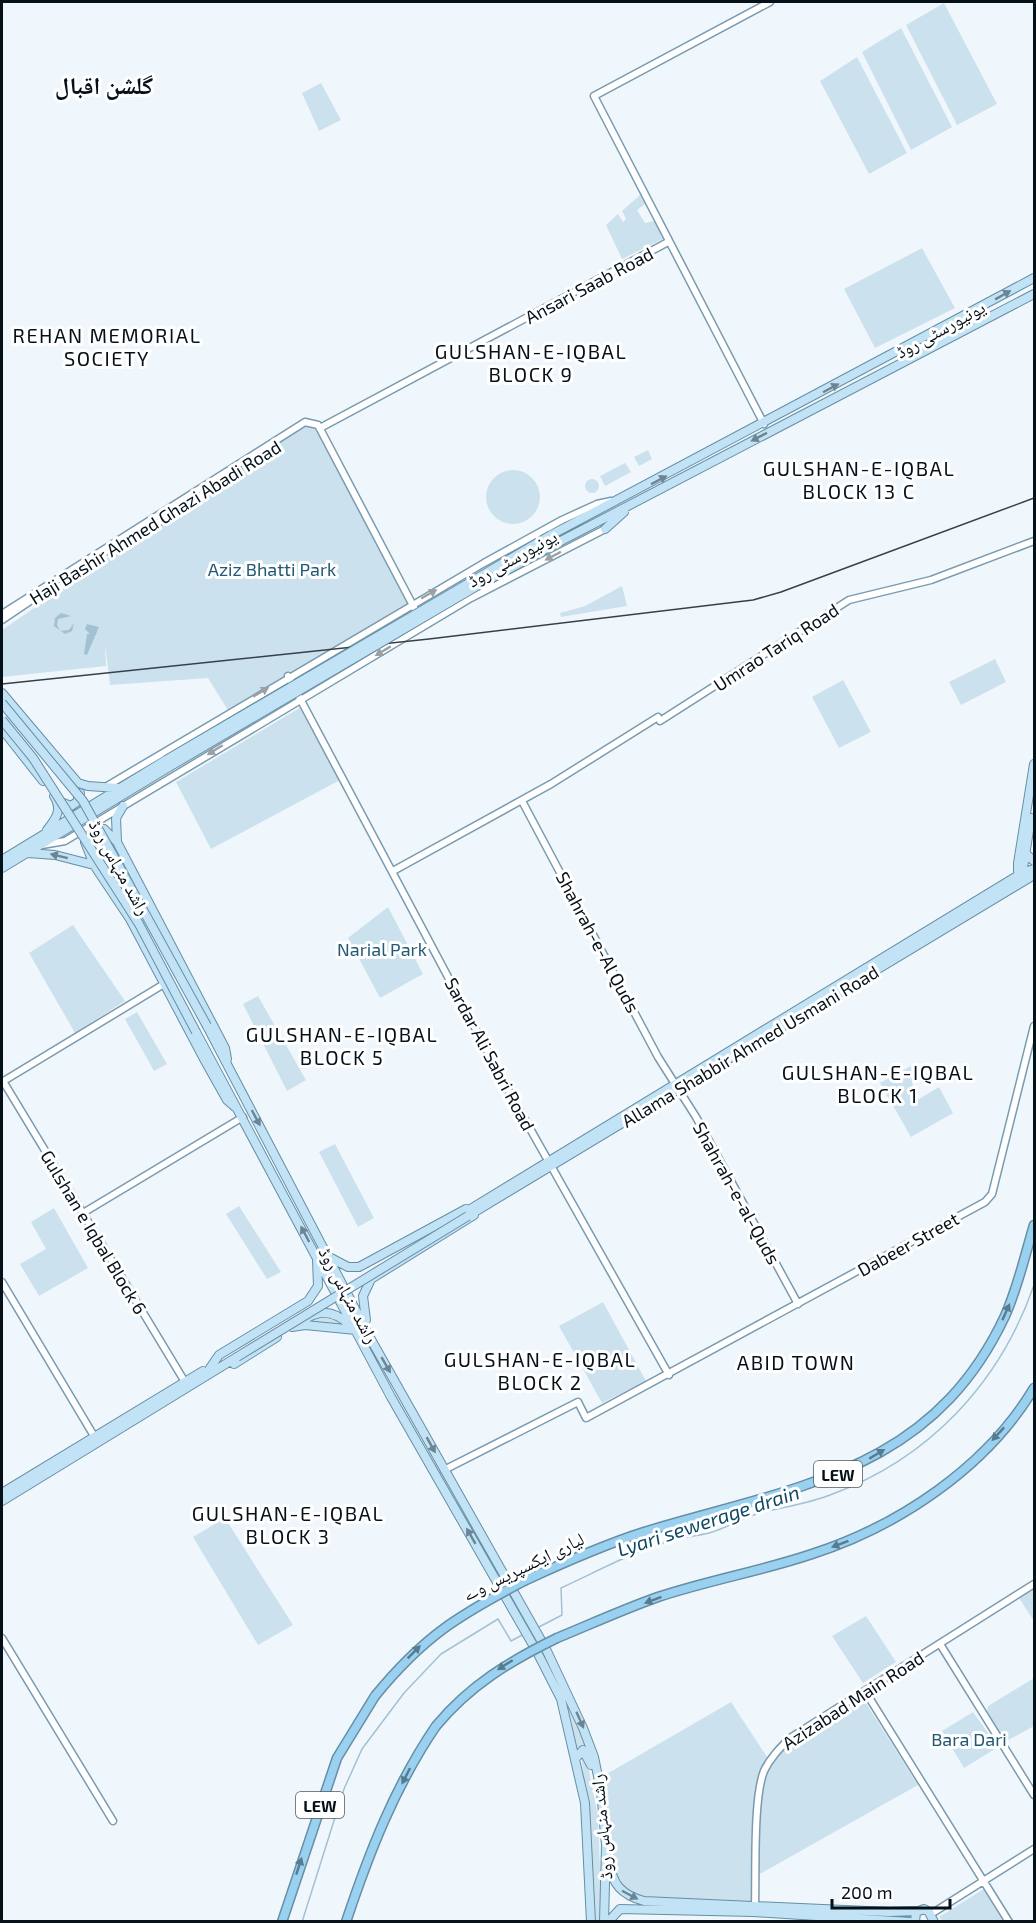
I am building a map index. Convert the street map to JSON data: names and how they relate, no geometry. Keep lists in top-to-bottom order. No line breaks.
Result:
{"streets":{"highway":["LEW","لیاری ایکسپریس وے"],"main road":["یونیورسٹی روڈ","راشد منہاس روڈ","Allama Shabbir Ahmed Usmani Road"],"street":["Ansari Saab Road","Haji Bashir Ahmed Ghazi Abadi Road","Umrao Tariq Road","Shahrah-e-Al Quds","Sardar Ali Sabri Road","Shahrah-e-al-Quds","Gulshan e Iqbal Block 6","Dabeer Street","Azizabad Main Road"]},"crossings":[["Umrao Tariq Road","Shahrah-e-Al Quds"],["Umrao Tariq Road","Sardar Ali Sabri Road"],["راشد منہاس روڈ","Dabeer Street"],["Shahrah-e-Al Quds","Allama Shabbir Ahmed Usmani Road"],["Shahrah-e-Al Quds","Shahrah-e-al-Quds"],["Allama Shabbir Ahmed Usmani Road","Sardar Ali Sabri Road"],["Allama Shabbir Ahmed Usmani Road","Shahrah-e-al-Quds"],["Sardar Ali Sabri Road","Dabeer Street"],["Shahrah-e-al-Quds","Dabeer Street"]],"districts":["گلشن اقبال","REHAN MEMORIAL SOCIETY","GULSHAN-E-IQBAL BLOCK 9","GULSHAN-E-IQBAL BLOCK 13 C","GULSHAN-E-IQBAL BLOCK 5","GULSHAN-E-IQBAL BLOCK 1","GULSHAN-E-IQBAL BLOCK 2","ABID TOWN","GULSHAN-E-IQBAL BLOCK 3"],"water":["Lyari sewerage drain"],"parks":["Aziz Bhatti Park","Narial Park","Bara Dari"],"scale_bar":"200 m"}
